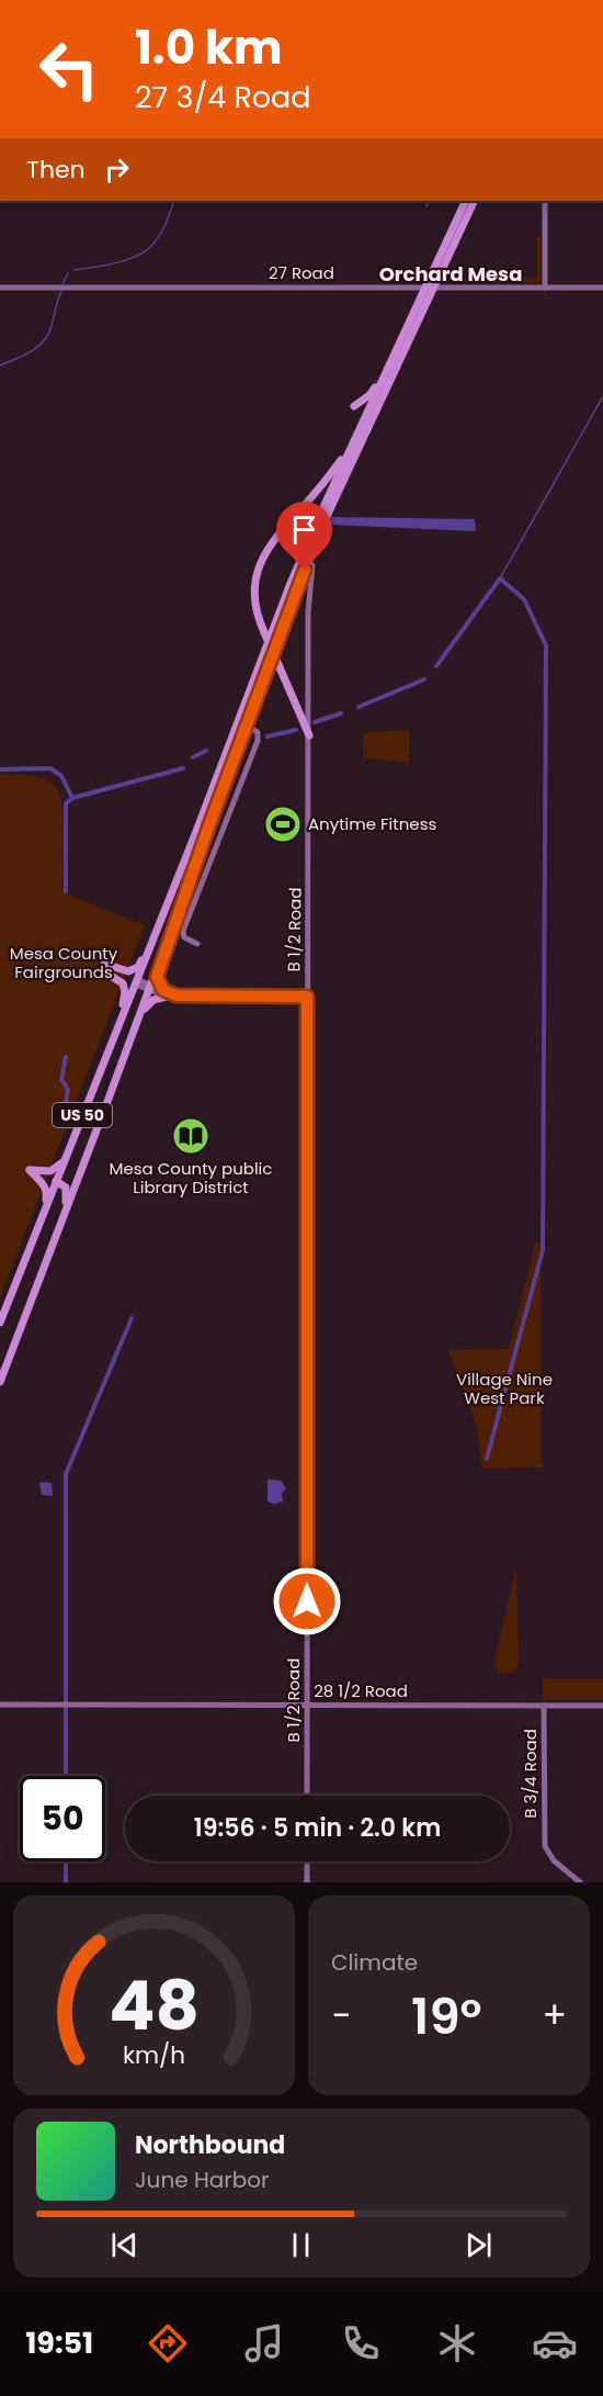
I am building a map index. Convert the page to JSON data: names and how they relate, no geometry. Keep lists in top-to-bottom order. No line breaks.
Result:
{"streets":{"highway":["US 50"],"street":["27 Road","B 1/2 Road","28 1/2 Road","B 3/4 Road"]},"crossings":[["27 Road","US 50"],["B 1/2 Road","28 1/2 Road"],["28 1/2 Road","B 3/4 Road"]],"districts":["Orchard Mesa"],"parks":["Mesa County Fairgrounds","Village Nine West Park"],"places":{"sports":["Anytime Fitness"],"library":["Mesa County public Library District"]},"page":{"turn":["1.0 km","27 3/4 Road"],"then":"Then","limit":"50","trip":"19:56 · 5 min · 2.0 km","tile":"Climate","heat":["−","19°","+"],"song":["Northbound","June Harbor"],"tabs":"19:51","gauge":["48","km/h"]}}
